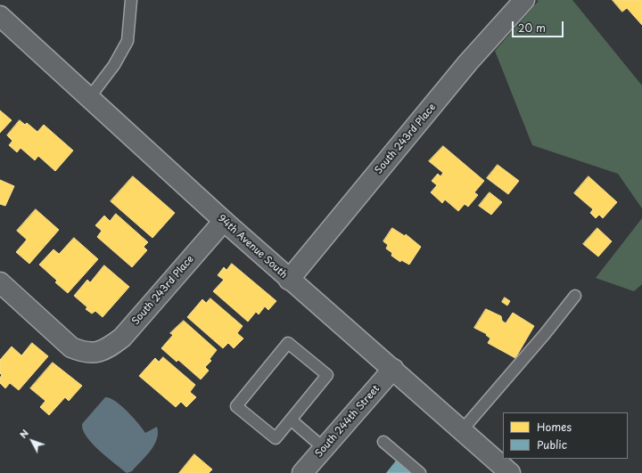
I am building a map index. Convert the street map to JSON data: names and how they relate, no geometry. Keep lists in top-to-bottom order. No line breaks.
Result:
{"streets":{"street":["South 243rd Place","94th Avenue South","South 244th Street"]},"crossings":[["South 243rd Place","94th Avenue South"],["94th Avenue South","South 244th Street"]],"legend":["Homes","Public"],"scale_bar":"20 m","north":"top left"}
